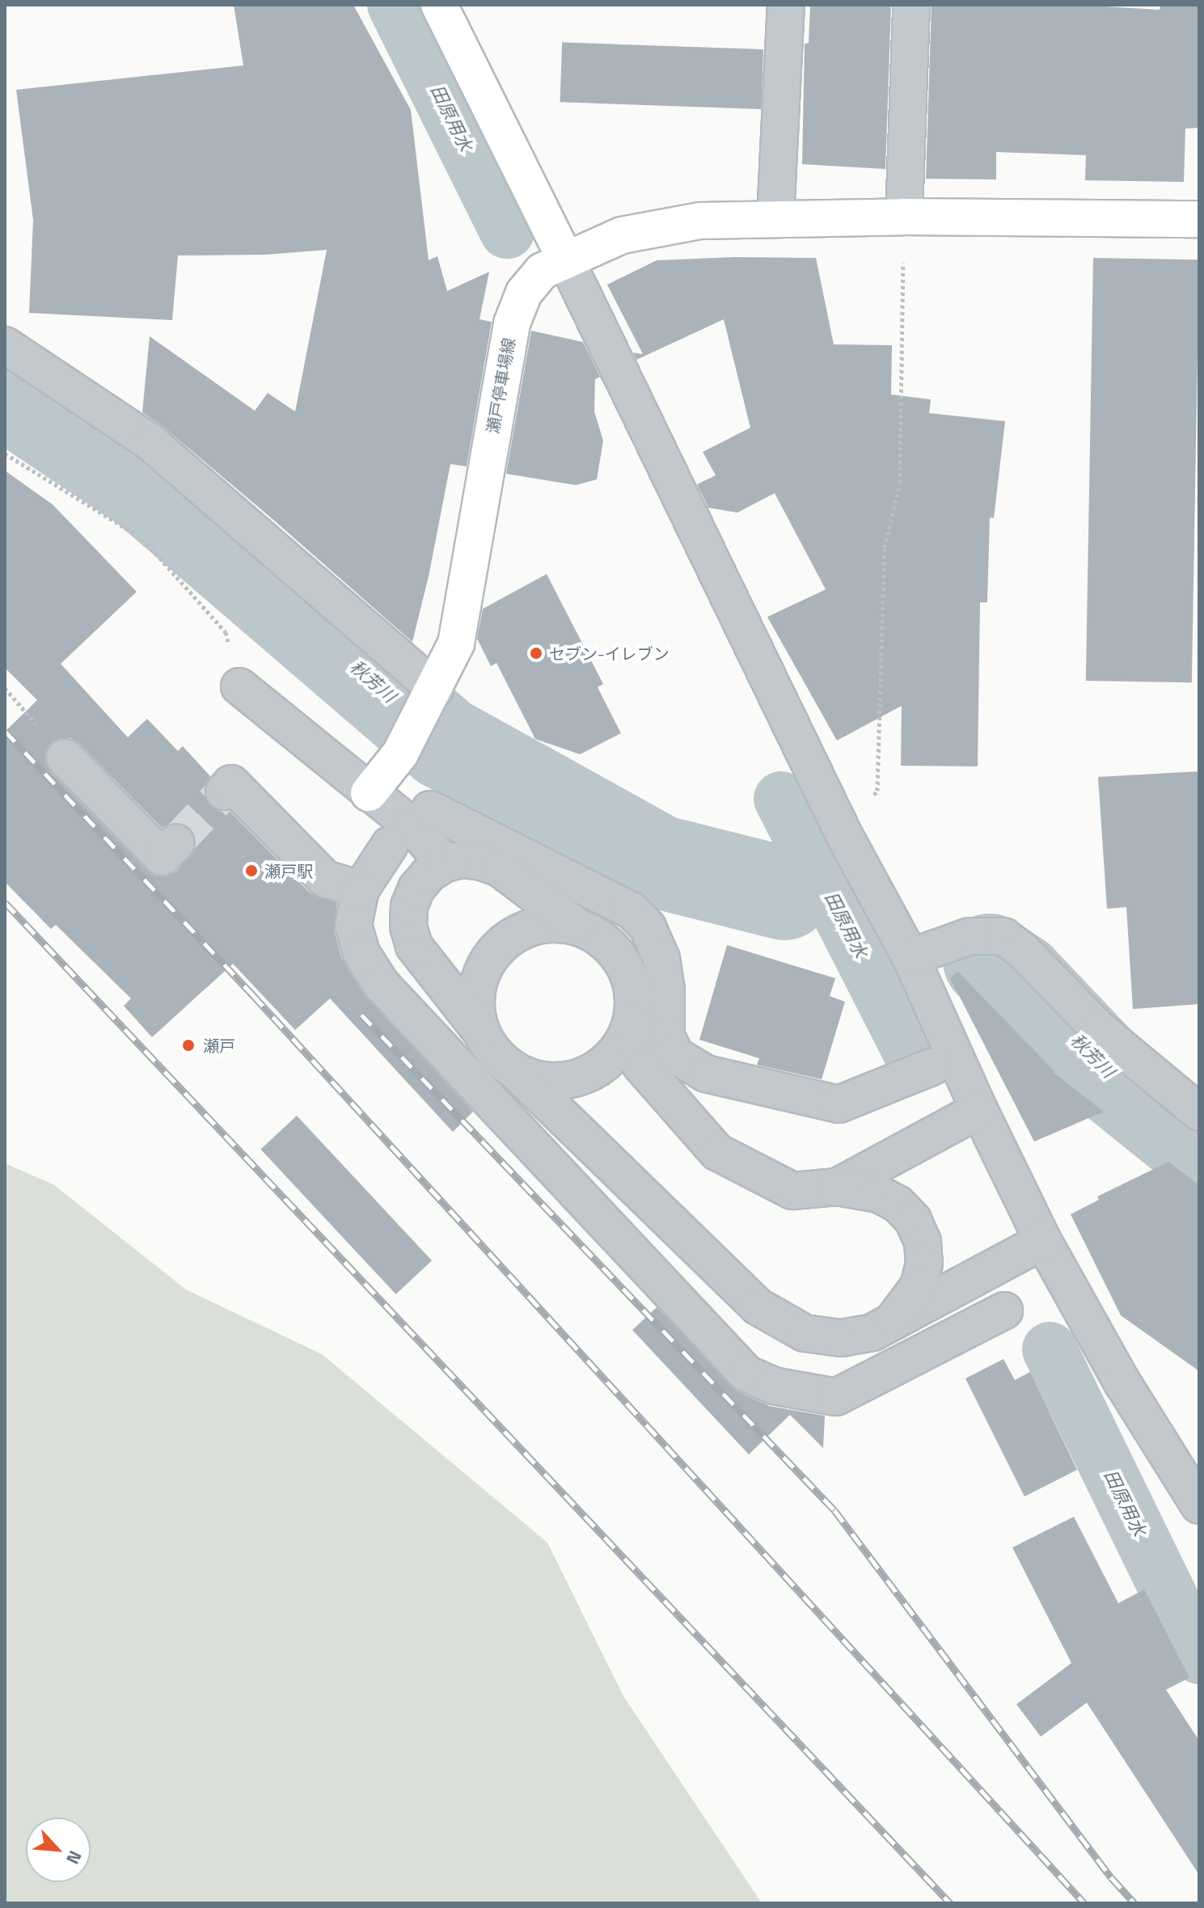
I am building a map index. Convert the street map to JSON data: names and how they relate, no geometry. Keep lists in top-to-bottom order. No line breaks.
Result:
{"streets":{"main road":["瀬戸停車場線"]},"water":["田原用水","秋芳川"],"places":["セブン-イレブン","瀬戸駅","瀬戸"],"north":"bottom right"}
